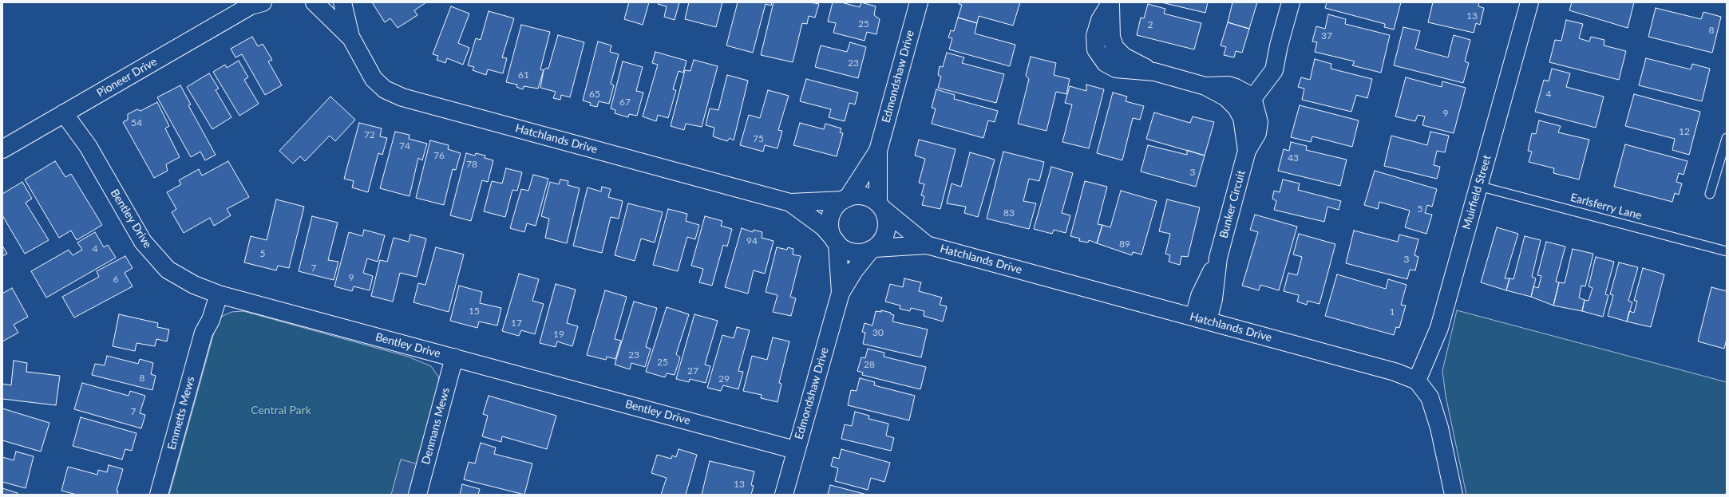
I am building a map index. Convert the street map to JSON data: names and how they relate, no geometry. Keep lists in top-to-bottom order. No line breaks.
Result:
{"streets":{"street":["Edmondshaw Drive","Pioneer Drive","Hatchlands Drive","Muirfield Street","Bunker Circuit","Bentley Drive","Emmetts Mews","Denmans Mews"],"lane":["Earlsferry Lane"]},"crossings":[["Edmondshaw Drive","Hatchlands Drive"],["Edmondshaw Drive","Bentley Drive"],["Pioneer Drive","Bentley Drive"],["Hatchlands Drive","Muirfield Street"],["Hatchlands Drive","Bunker Circuit"],["Muirfield Street","Earlsferry Lane"],["Bentley Drive","Emmetts Mews"],["Bentley Drive","Denmans Mews"]],"parks":["Central Park"],"house_numbers":["13","25","2","8","37","23","61","65","4","67","9","54","12","72","75","74","76","43","78","3","5","83","94","89","4","5","3","7","9","6","15","1","17","30","19","23","25","28","27","8","29","7","13"]}
